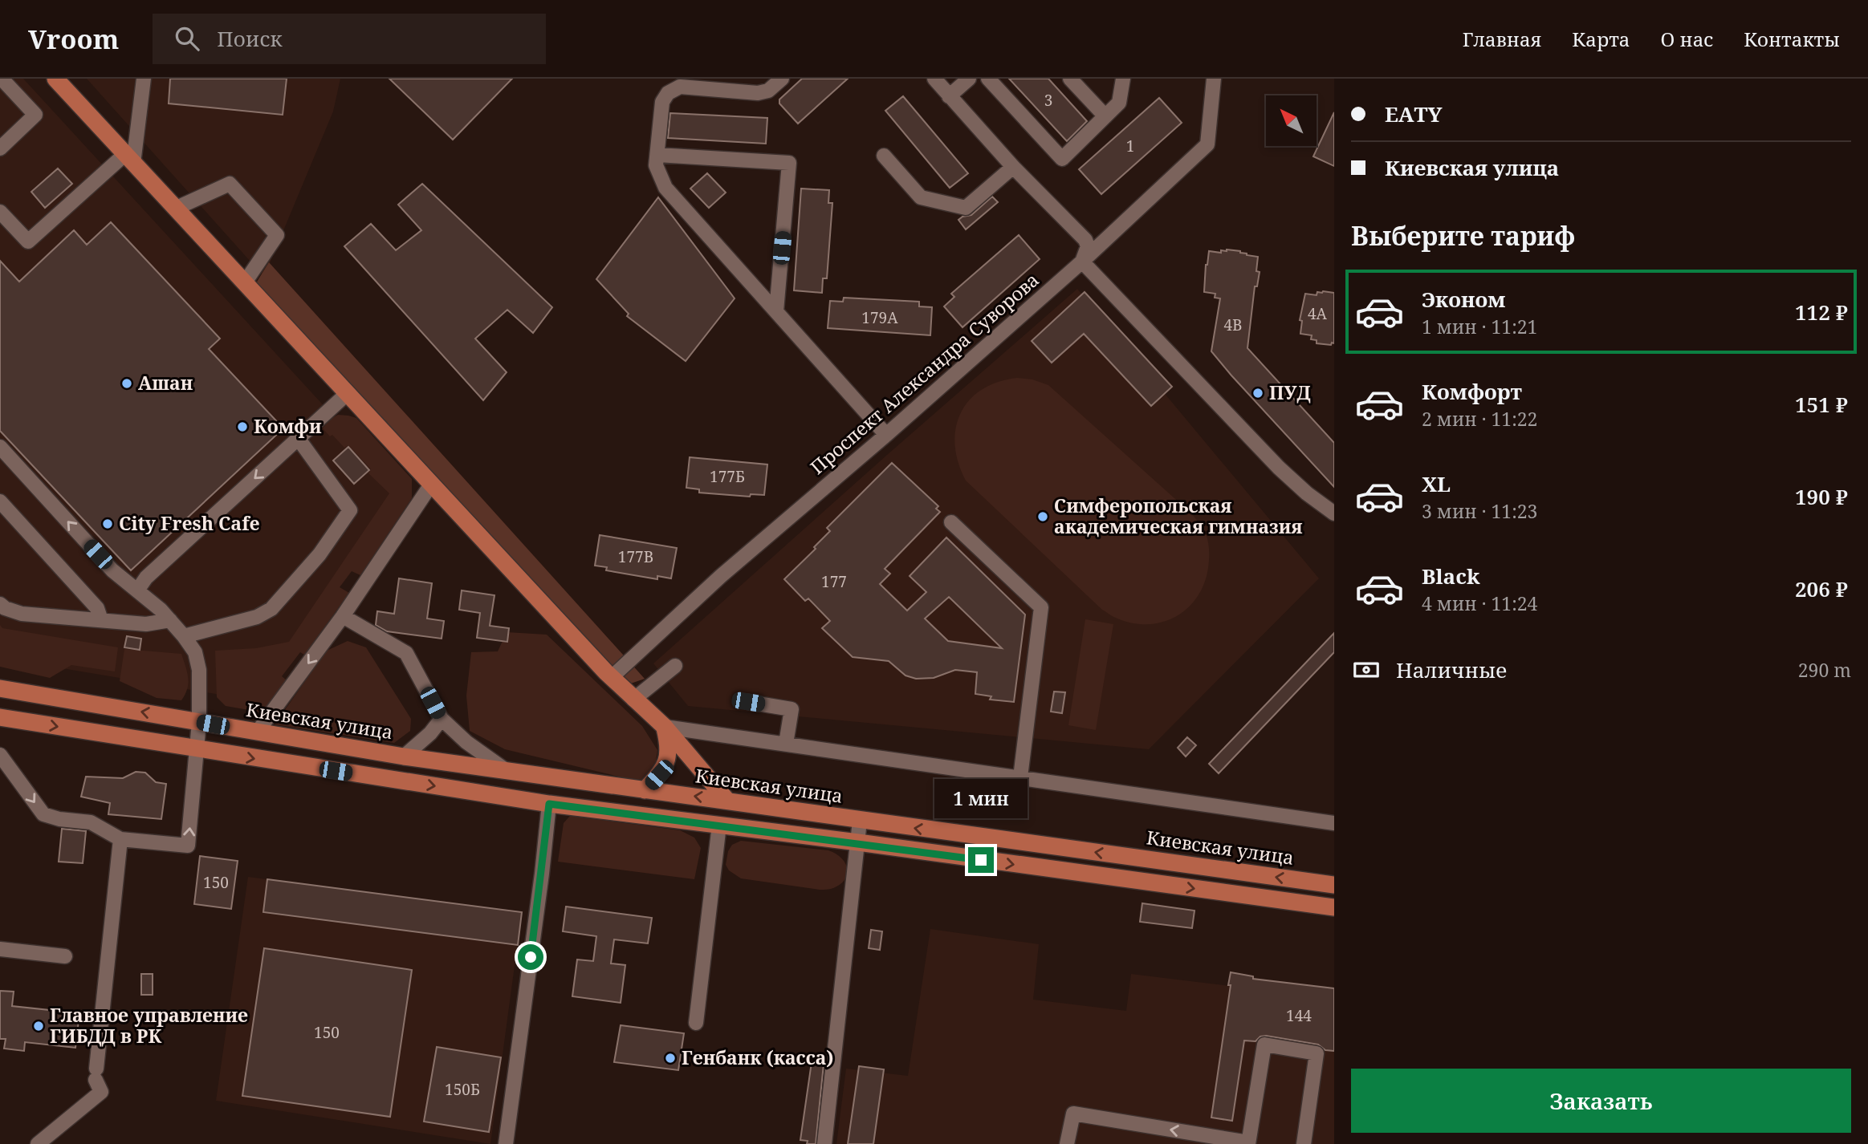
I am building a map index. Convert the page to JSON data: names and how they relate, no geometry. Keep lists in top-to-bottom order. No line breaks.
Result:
{"streets":{"main road":["Киевская улица"],"street":["Проспект Александра Суворова"]},"places":["Ашан","ПУД","Комфи","Симферопольская академическая гимназия","City Fresh Cafe","Главное управление ГИБДД в РК","Генбанк (касса)"],"house_numbers":["3","1","4А","179А","4В","177Б","177В","177","150","144","150","150Б"],"north":"top left","page":{"header":"Vroom","search":"Поиск","nav":["Главная","Карта","О нас","Контакты"],"banner":["EАTY","Киевская улица"],"heading":"Выберите тариф","list":[{"name":"Эконом","note":"1 мин · 11:21","value":"112 ₽"},{"name":"Комфорт","note":"2 мин · 11:22","value":"151 ₽"},{"name":"XL","note":"3 мин · 11:23","value":"190 ₽"},{"name":"Black","note":"4 мин · 11:24","value":"206 ₽"}],"pay":["Наличные","290 m"],"bubble":"1 мин","buttons":"Заказать"}}
